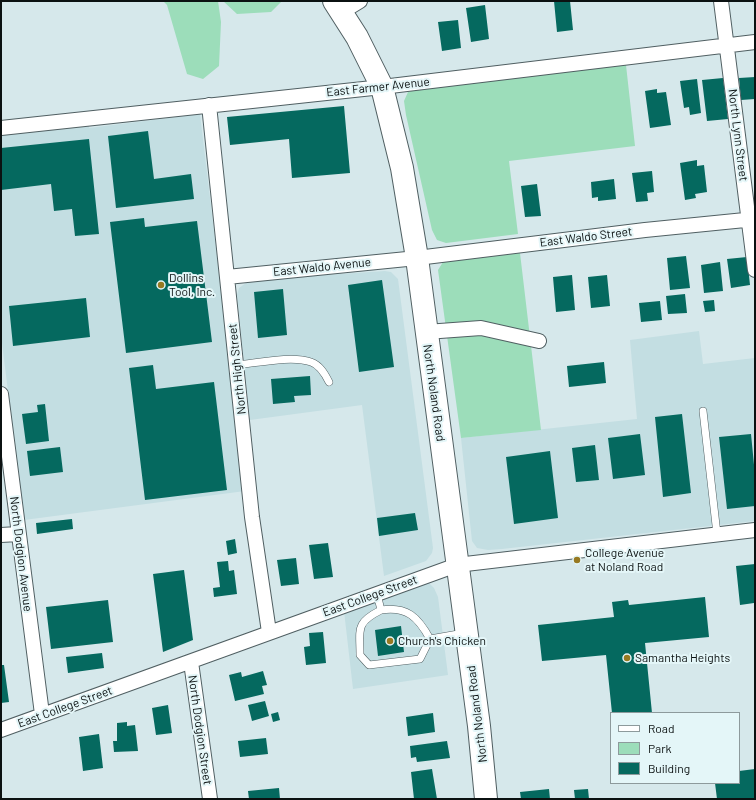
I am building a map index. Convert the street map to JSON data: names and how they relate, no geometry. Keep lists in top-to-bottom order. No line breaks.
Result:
{"streets":{"main road":["North Noland Road"],"street":["East Farmer Avenue","North Lynn Street","East Waldo Street","East Waldo Avenue","North High Street","North Dodgion Avenue","East College Street","North Dodgion Street"]},"crossings":[["East Farmer Avenue","North Lynn Street"],["East Farmer Avenue","North High Street"],["East Farmer Avenue","North Noland Road"],["North Lynn Street","East Waldo Street"],["East Waldo Street","East Waldo Avenue"],["East Waldo Street","North Noland Road"],["East Waldo Avenue","North High Street"],["East Waldo Avenue","North Noland Road"],["North High Street","East College Street"],["North Noland Road","East College Street"],["North Dodgion Avenue","East College Street"],["East College Street","North Dodgion Street"]],"places":["Dollins Tool, Inc.","College Avenue at Noland Road","Church's Chicken","Samantha Heights"],"legend":["Road","Park","Building"]}
